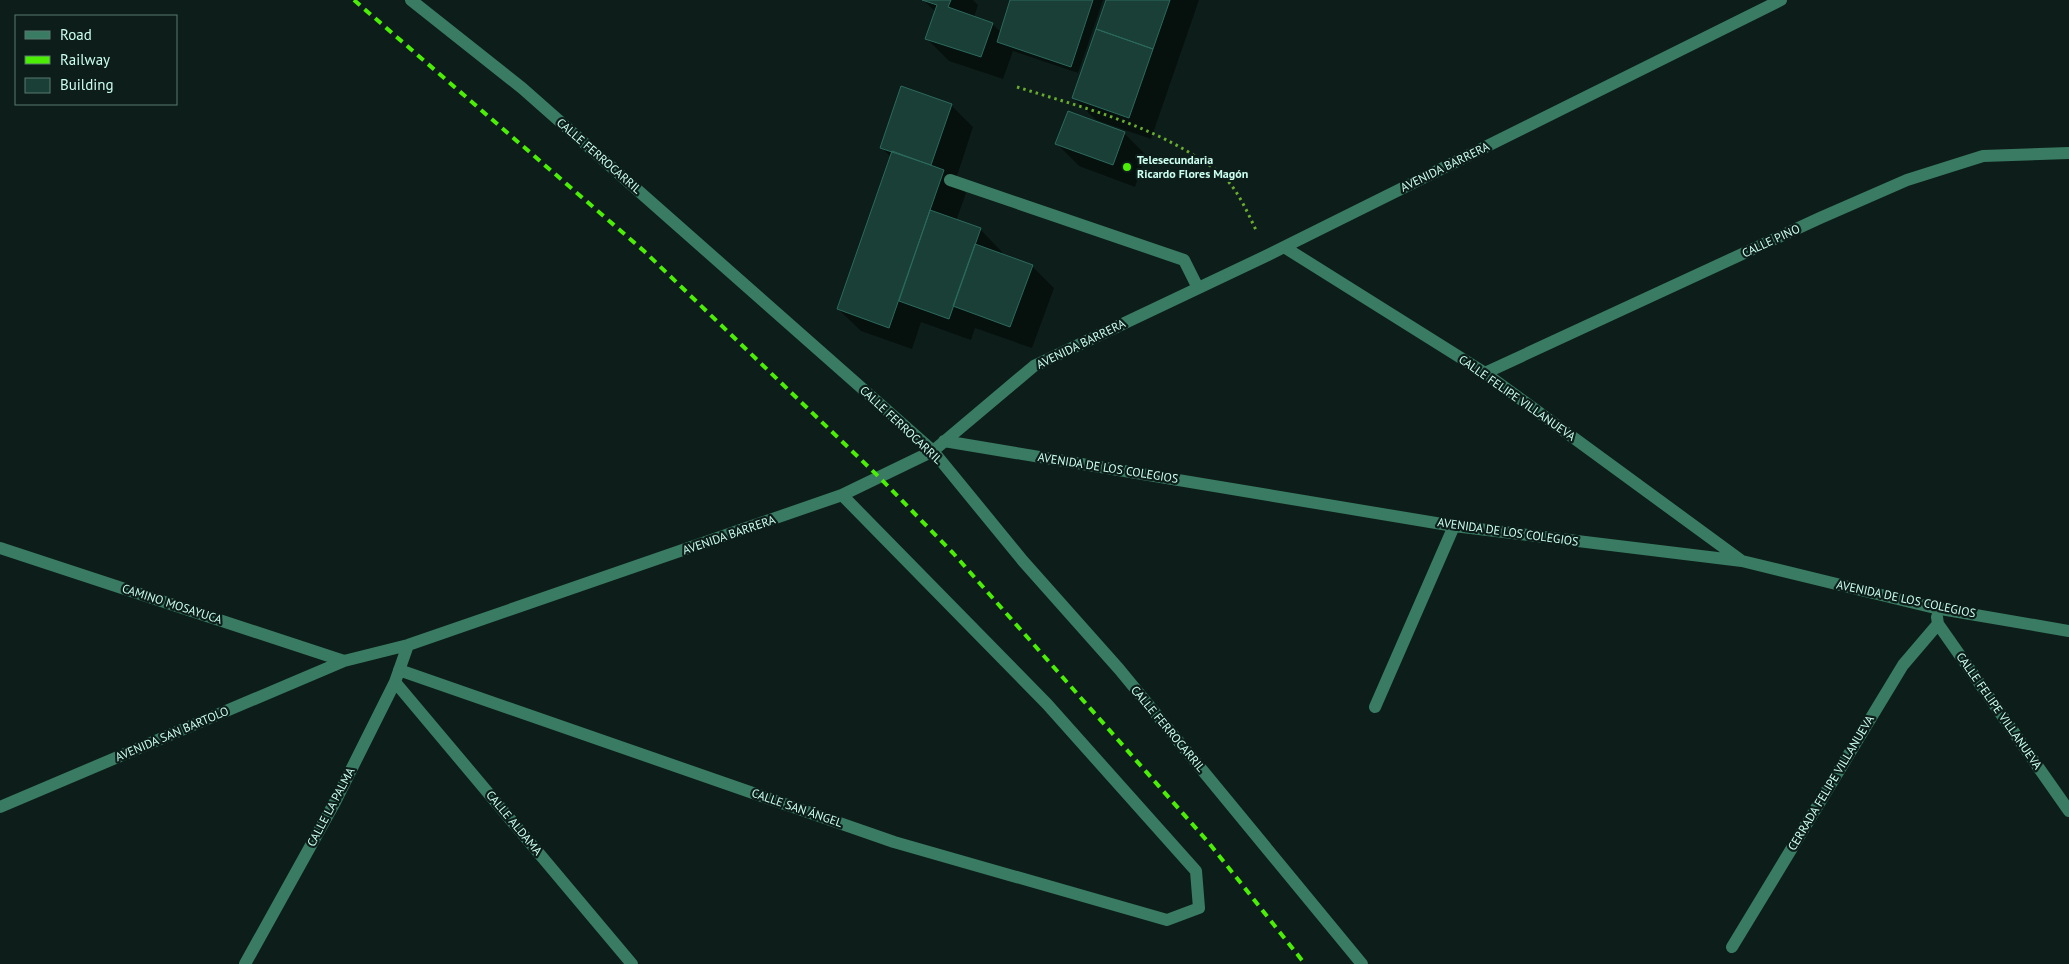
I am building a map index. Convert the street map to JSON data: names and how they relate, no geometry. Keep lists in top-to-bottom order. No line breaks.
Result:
{"streets":{"street":["CALLE FERROCARRIL","AVENIDA BARRERA","CALLE PINO","CALLE FELIPE VILLANUEVA","AVENIDA DE LOS COLEGIOS","CAMINO MOSAYUCA","AVENIDA SAN BARTOLO","CERRADA FELIPE VILLANUEVA","CALLE LA PALMA","CALLE SAN ÁNGEL","CALLE ALDAMA"]},"crossings":[["CALLE FERROCARRIL","AVENIDA BARRERA"],["AVENIDA BARRERA","CALLE FELIPE VILLANUEVA"],["AVENIDA BARRERA","AVENIDA DE LOS COLEGIOS"],["AVENIDA BARRERA","CAMINO MOSAYUCA"],["AVENIDA BARRERA","AVENIDA SAN BARTOLO"],["AVENIDA BARRERA","CALLE LA PALMA"],["AVENIDA BARRERA","CALLE SAN ÁNGEL"],["CALLE PINO","CALLE FELIPE VILLANUEVA"],["CALLE FELIPE VILLANUEVA","AVENIDA DE LOS COLEGIOS"],["CALLE FELIPE VILLANUEVA","CERRADA FELIPE VILLANUEVA"],["CAMINO MOSAYUCA","AVENIDA SAN BARTOLO"],["CALLE LA PALMA","CALLE SAN ÁNGEL"],["CALLE LA PALMA","CALLE ALDAMA"],["CALLE SAN ÁNGEL","CALLE ALDAMA"]],"places":["Telesecundaria Ricardo Flores Magón"],"legend":["Road","Railway","Building"]}
